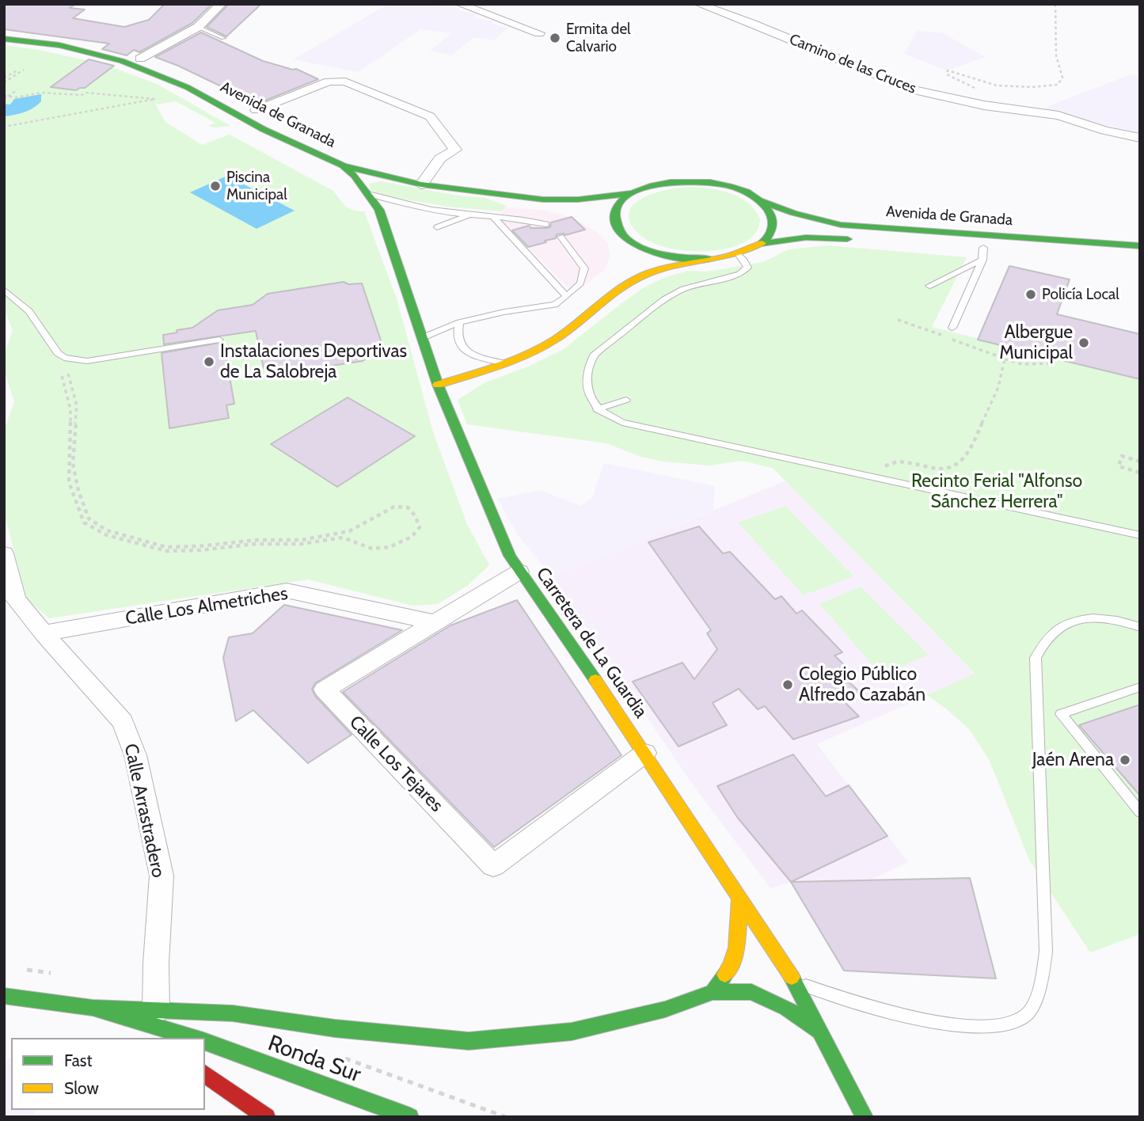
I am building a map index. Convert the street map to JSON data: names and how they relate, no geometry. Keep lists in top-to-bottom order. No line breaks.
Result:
{"streets":{"street":["Camino de las Cruces","Avenida de Granada","Calle Los Almetriches","Carretera de La Guardia","Calle Los Tejares","Calle Arrastradero","Ronda Sur"]},"crossings":[["Avenida de Granada","Carretera de La Guardia"],["Calle Los Almetriches","Calle Los Tejares"],["Calle Los Almetriches","Calle Arrastradero"],["Carretera de La Guardia","Calle Los Tejares"]],"parks":["Recinto Ferial \"Alfonso Sánchez Herrera\""],"places":["Ermita del Calvario","Piscina Municipal","Policía Local","Albergue Municipal","Instalaciones Deportivas de La Salobreja","Colegio Público Alfredo Cazabán","Jaén Arena"],"legend":["Fast","Slow"]}
